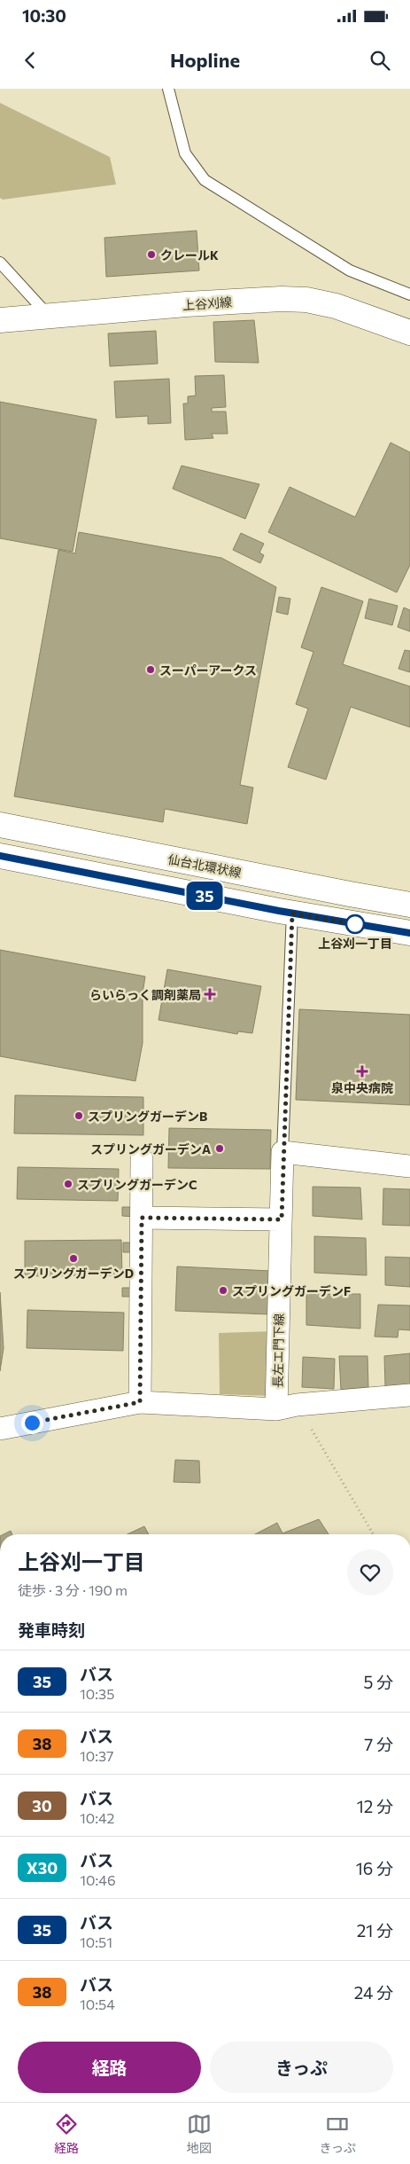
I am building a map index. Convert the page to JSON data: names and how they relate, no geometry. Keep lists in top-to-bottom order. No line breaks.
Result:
{"streets":{"main road":["上谷刈線","仙台北環状線"],"street":["長左エ門下線"]},"places":{"other":["クレールK","スーパーアークス","上谷刈一丁目","スプリングガーデンB","スプリングガーデンA","スプリングガーデンC","スプリングガーデンD","スプリングガーデンF"],"health":["らいらっく調剤薬局","泉中央病院"]},"lines":["bus line 35"],"page":{"status":"10:30","header":"Hopline","on_map":"35","heading":[["上谷刈一丁目","徒歩 · 3 分 · 190 m"],"発車時刻"],"list":[{"mark":"35","name":"バス","note":"10:35","value":"5 分"},{"mark":"38","name":"バス","note":"10:37","value":"7 分"},{"mark":"30","name":"バス","note":"10:42","value":"12 分"},{"mark":"X30","name":"バス","note":"10:46","value":"16 分"},{"mark":"35","name":"バス","note":"10:51","value":"21 分"},{"mark":"38","name":"バス","note":"10:54","value":"24 分"}],"buttons":["経路","きっぷ"],"tabs":["経路","地図","きっぷ"]}}
